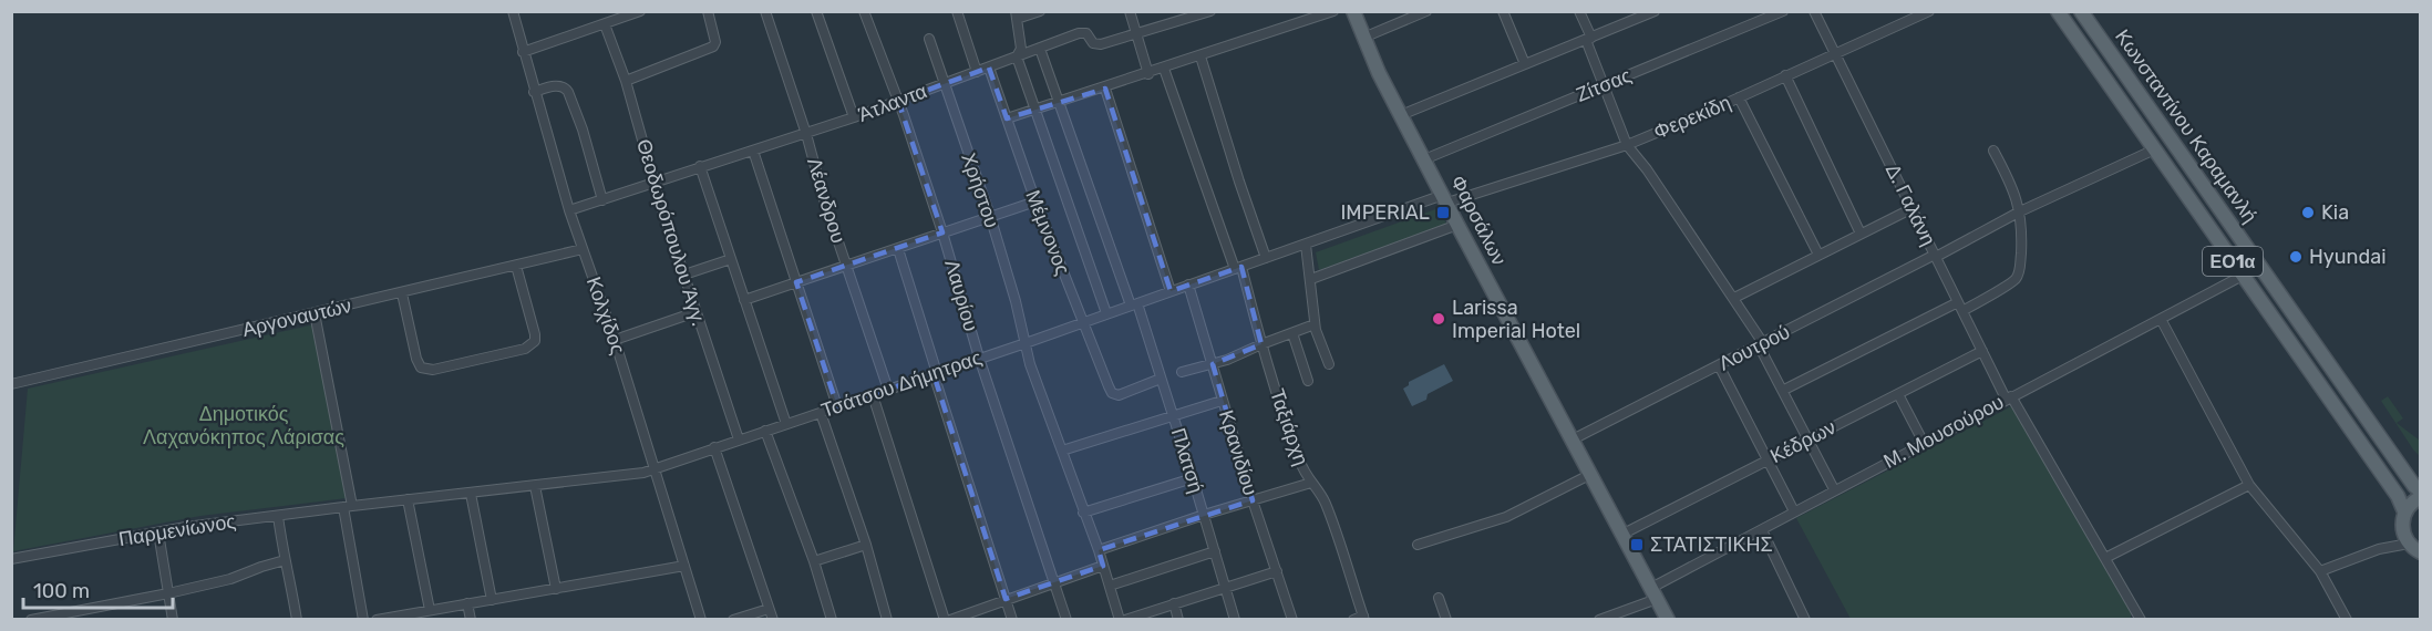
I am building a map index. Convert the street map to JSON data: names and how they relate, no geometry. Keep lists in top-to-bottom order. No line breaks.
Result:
{"streets":{"main road":["Κωνσταντίνου Καραμανλή","Φαρσάλων","ΕΟ1α"],"street":["Ζίτσας","Άτλαντα","Φερεκίδη","Χρήστου","Λέανδρου","Δ. Γαλάνη","Θεοδωρόπουλου Άγγ.","Μέμνονος","Λαυρίου","Κολχίδος","Αργοναυτών","Λουτρού","Τσάτσου Δήμητρας","Ταξιάρχη","Μ. Μουσούρου","Κέδρων","Κρανιδίου","Πλατσή","Παρμενίωνος"]},"crossings":[["Ζίτσας","Φαρσάλων"],["Άτλαντα","Χρήστου"],["Άτλαντα","Λέανδρου"],["Άτλαντα","Θεοδωρόπουλου Άγγ."],["Άτλαντα","Μέμνονος"],["Άτλαντα","Λαυρίου"],["Άτλαντα","Κολχίδος"],["Άτλαντα","Πλατσή"],["Φερεκίδη","Δ. Γαλάνη"],["Φερεκίδη","Φαρσάλων"],["Φερεκίδη","Τσάτσου Δήμητρας"],["Κωνσταντίνου Καραμανλή","ΕΟ1α"],["Χρήστου","Τσάτσου Δήμητρας"],["Λέανδρου","Τσάτσου Δήμητρας"],["Δ. Γαλάνη","Λουτρού"],["Δ. Γαλάνη","Μ. Μουσούρου"],["Δ. Γαλάνη","Κέδρων"],["Φαρσάλων","Λουτρού"],["Φαρσάλων","Τσάτσου Δήμητρας"],["Φαρσάλων","Μ. Μουσούρου"],["Φαρσάλων","Κέδρων"],["Θεοδωρόπουλου Άγγ.","Τσάτσου Δήμητρας"],["Μέμνονος","Τσάτσου Δήμητρας"],["Μέμνονος","Πλατσή"],["Λαυρίου","Τσάτσου Δήμητρας"],["Κολχίδος","Αργοναυτών"],["Κολχίδος","Τσάτσου Δήμητρας"],["Τσάτσου Δήμητρας","Ταξιάρχη"],["Τσάτσου Δήμητρας","Κρανιδίου"],["Τσάτσου Δήμητρας","Πλατσή"],["Τσάτσου Δήμητρας","Παρμενίωνος"]],"parks":["Δημοτικός Λαχανόκηπος Λάρισας"],"places":{"transit":["IMPERIAL","ΣΤΑΤΙΣΤΙΚΗΣ"],"other":["Kia","Hyundai","Larissa Imperial Hotel"]},"scale_bar":"100 m"}
